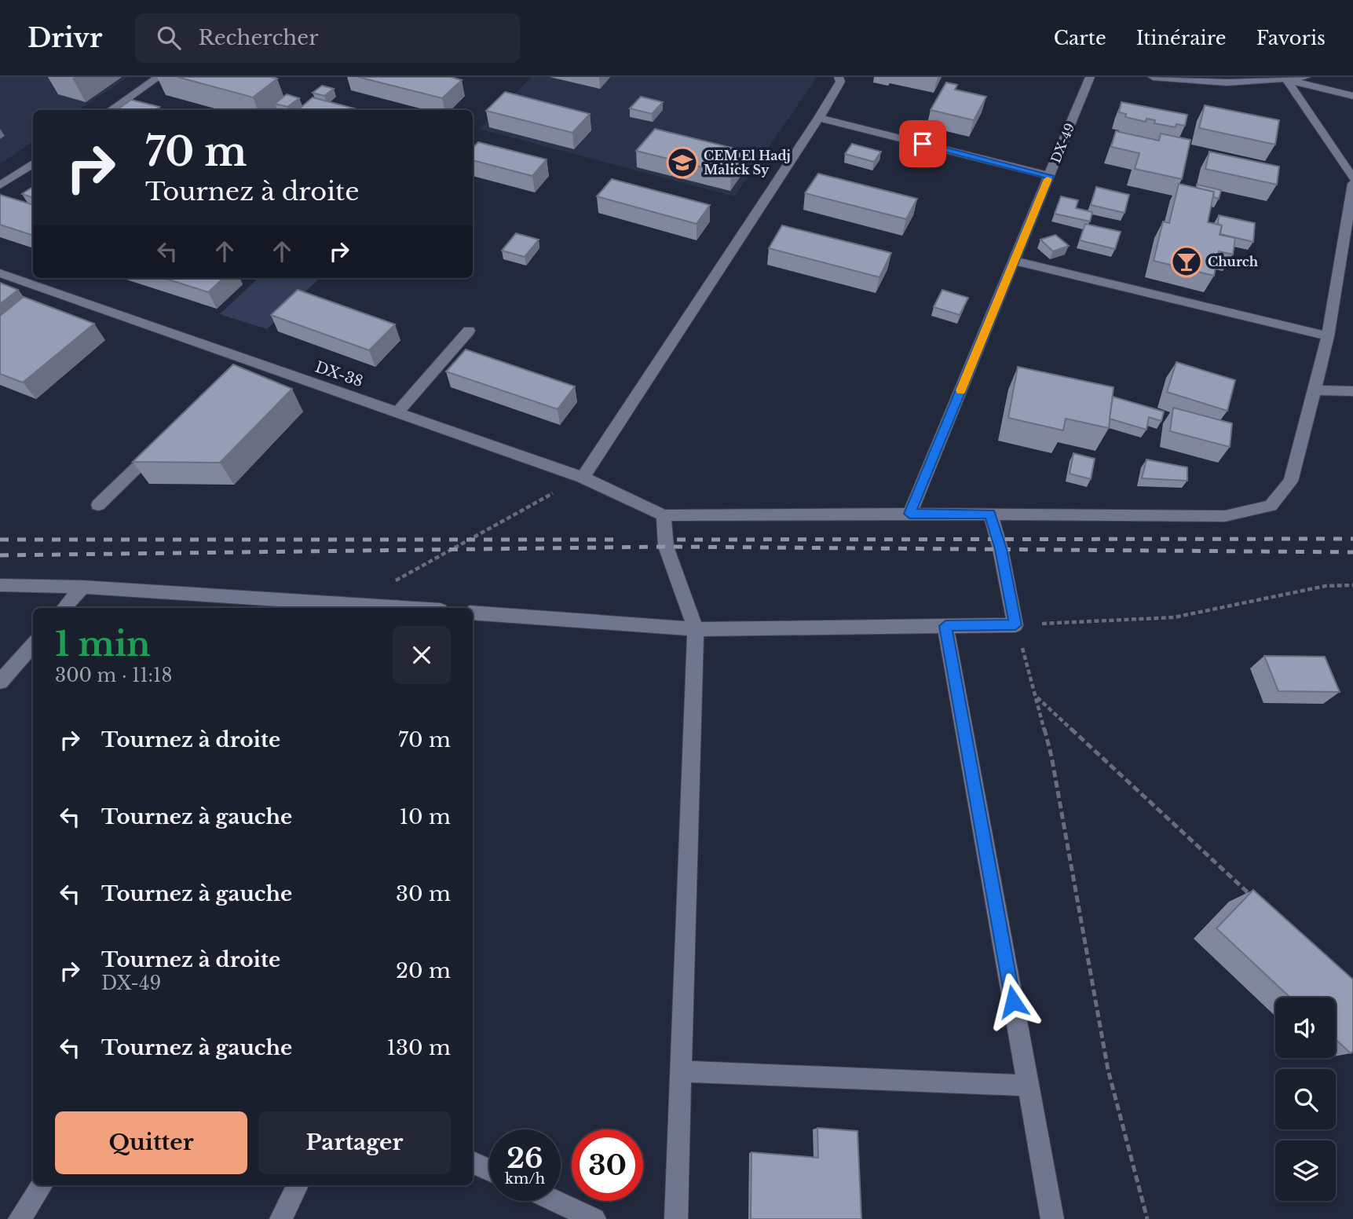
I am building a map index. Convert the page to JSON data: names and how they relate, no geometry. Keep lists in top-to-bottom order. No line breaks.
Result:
{"streets":{"street":["DX-49","DX-38"]},"places":{"school or university":["CEM El Hadj Malick Sy"],"bar":["Church"]},"page":{"header":"Drivr","search":"Rechercher","nav":["Carte","Itinéraire","Favoris"],"turn":["70 m","Tournez à droite"],"heading":["1 min","300 m · 11:18"],"list":[{"name":"Tournez à droite","value":"70 m"},{"name":"Tournez à gauche","value":"10 m"},{"name":"Tournez à gauche","value":"30 m"},{"name":"Tournez à droite","note":"DX-49","value":"20 m"},{"name":"Tournez à gauche","value":"130 m"}],"buttons":["Quitter","Partager"],"speed":"26 km/h","limit":"30"}}
